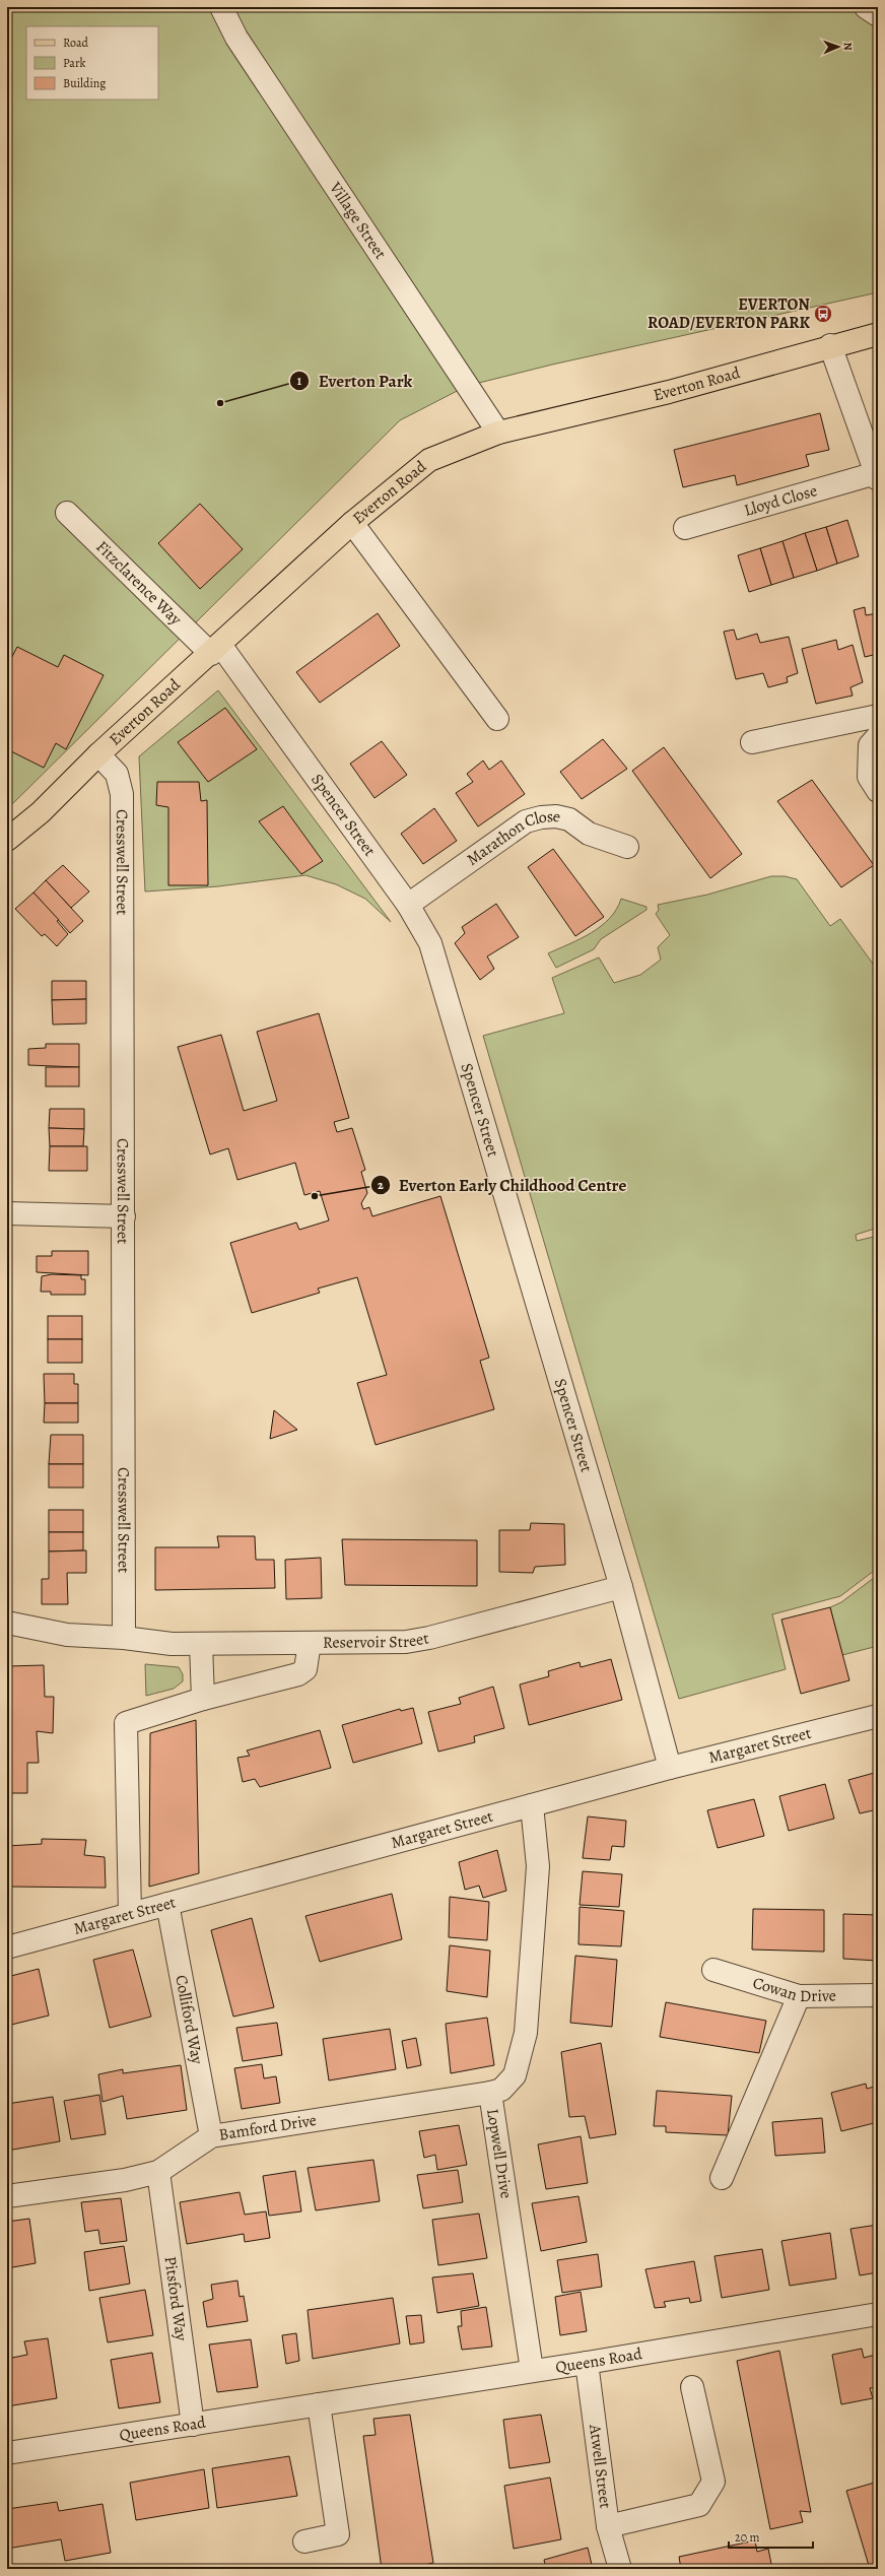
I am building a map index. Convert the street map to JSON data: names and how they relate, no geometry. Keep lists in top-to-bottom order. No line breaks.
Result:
{"streets":{"main road":["Everton Road"],"street":["Village Street","Lloyd Close","Fitzclarence Way","Spencer Street","Marathon Close","Cresswell Street","Reservoir Street","Margaret Street","Cowan Drive","Colliford Way","Bamford Drive","Lopwell Drive","Pitsford Way","Queens Road","Atwell Street"]},"crossings":[["Village Street","Everton Road"],["Everton Road","Lloyd Close"],["Everton Road","Fitzclarence Way"],["Everton Road","Spencer Street"],["Everton Road","Cresswell Street"],["Fitzclarence Way","Spencer Street"],["Spencer Street","Marathon Close"],["Spencer Street","Reservoir Street"],["Spencer Street","Margaret Street"],["Cresswell Street","Reservoir Street"],["Margaret Street","Colliford Way"],["Margaret Street","Lopwell Drive"],["Colliford Way","Bamford Drive"],["Bamford Drive","Lopwell Drive"],["Bamford Drive","Pitsford Way"],["Lopwell Drive","Queens Road"],["Pitsford Way","Queens Road"],["Queens Road","Atwell Street"]],"places":{"bus stop":["EVERTON ROAD/EVERTON PARK"],"other":["Everton Park","Everton Early Childhood Centre"]},"legend":["Road","Park","Building"],"scale_bar":"20 m","north":"right"}
